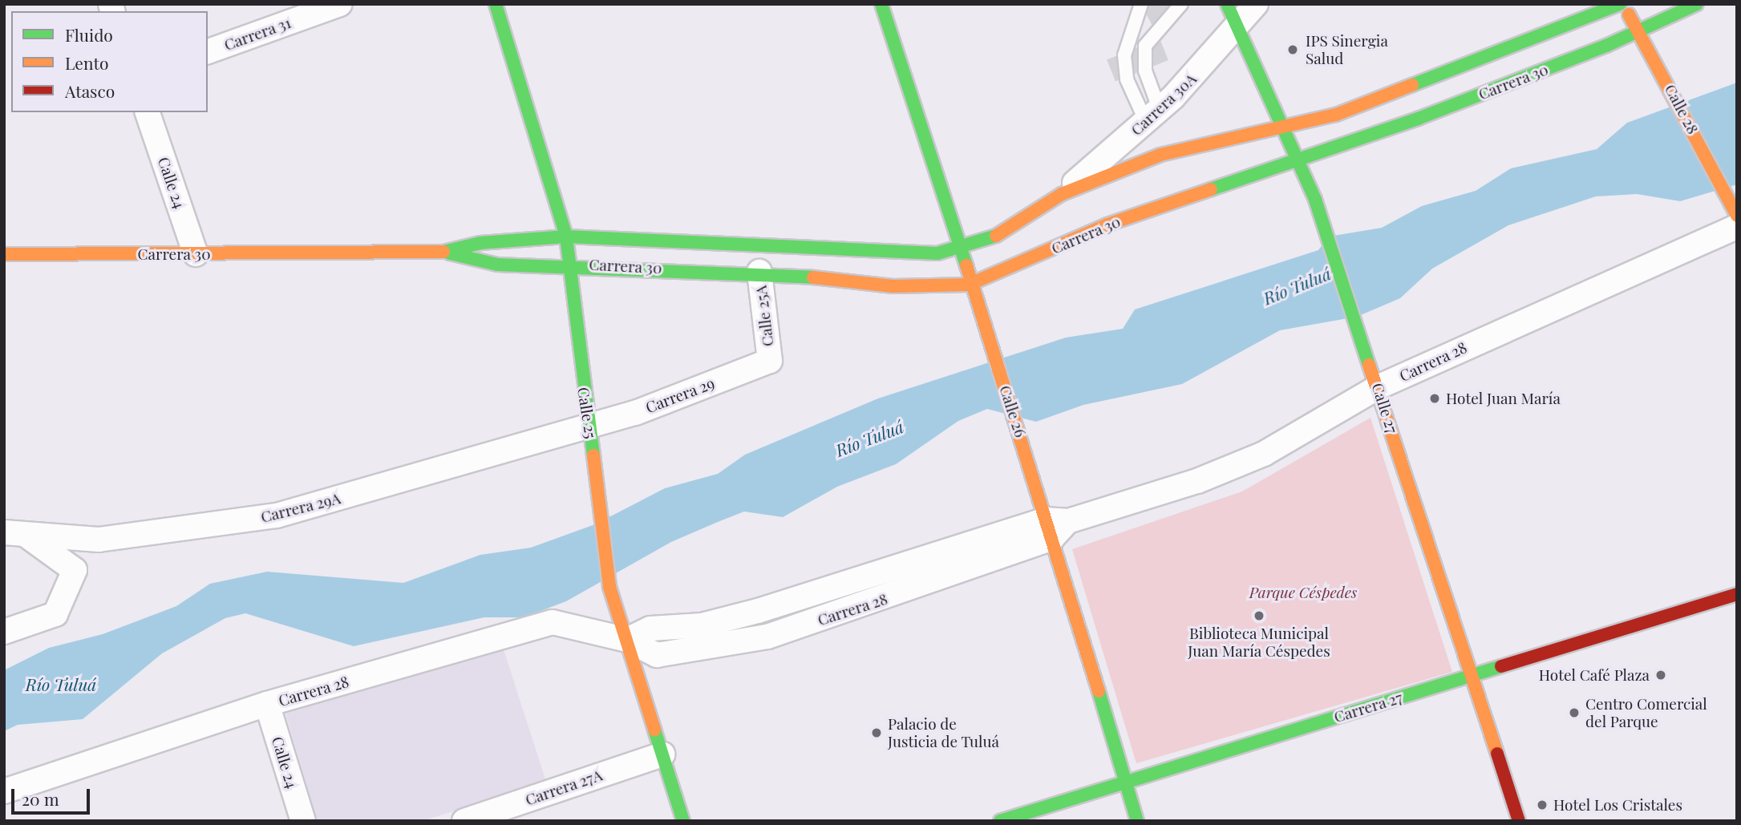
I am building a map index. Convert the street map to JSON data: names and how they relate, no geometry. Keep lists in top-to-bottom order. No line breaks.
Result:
{"streets":{"main road":["Carrera 30","Calle 28","Calle 27","Calle 26","Calle 25","Carrera 27"],"street":["Carrera 31","Carrera 30A","Calle 24","Calle 25A","Carrera 28","Carrera 29","Carrera 29A","Carrera 27A"]},"crossings":[["Carrera 30","Carrera 30A"],["Carrera 30","Calle 28"],["Carrera 30","Calle 24"],["Carrera 30","Calle 25A"],["Carrera 30","Calle 27"],["Carrera 30","Calle 26"],["Carrera 30","Calle 25"],["Carrera 30A","Calle 27"],["Calle 24","Carrera 28"],["Calle 25A","Carrera 29"],["Carrera 28","Calle 27"],["Carrera 28","Calle 26"],["Carrera 28","Calle 25"],["Carrera 29","Calle 25"],["Carrera 29","Carrera 29A"],["Calle 27","Carrera 27"],["Calle 26","Carrera 27"],["Calle 25","Carrera 29A"],["Calle 25","Carrera 27A"]],"water":["Río Tuluá"],"parks":["Parque Céspedes"],"places":["IPS Sinergia Salud","Hotel Juan María","Biblioteca Municipal Juan María Céspedes","Hotel Café Plaza","Centro Comercial del Parque","Palacio de Justicia de Tuluá","Hotel Los Cristales"],"legend":["Fluido","Lento","Atasco"],"scale_bar":"20 m"}
